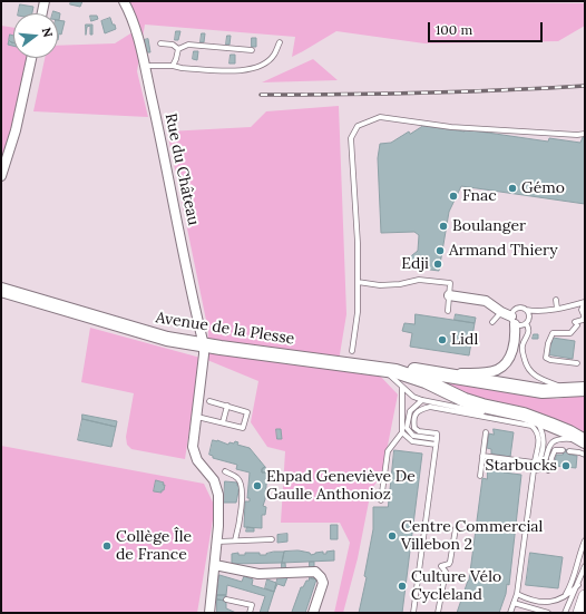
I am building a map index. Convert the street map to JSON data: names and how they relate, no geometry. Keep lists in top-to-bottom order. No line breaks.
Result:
{"streets":{"main road":["Avenue de la Plesse"],"street":["Rue du Château"]},"crossings":[["Rue du Château","Avenue de la Plesse"]],"places":["Gémo","Fnac","Boulanger","Armand Thiery","Edji","Lidl","Starbucks","Ehpad Geneviève De Gaulle Anthonioz","Centre Commercial Villebon 2","Collège Île de France","Culture Vélo Cycleland"],"scale_bar":"100 m","north":"right"}
